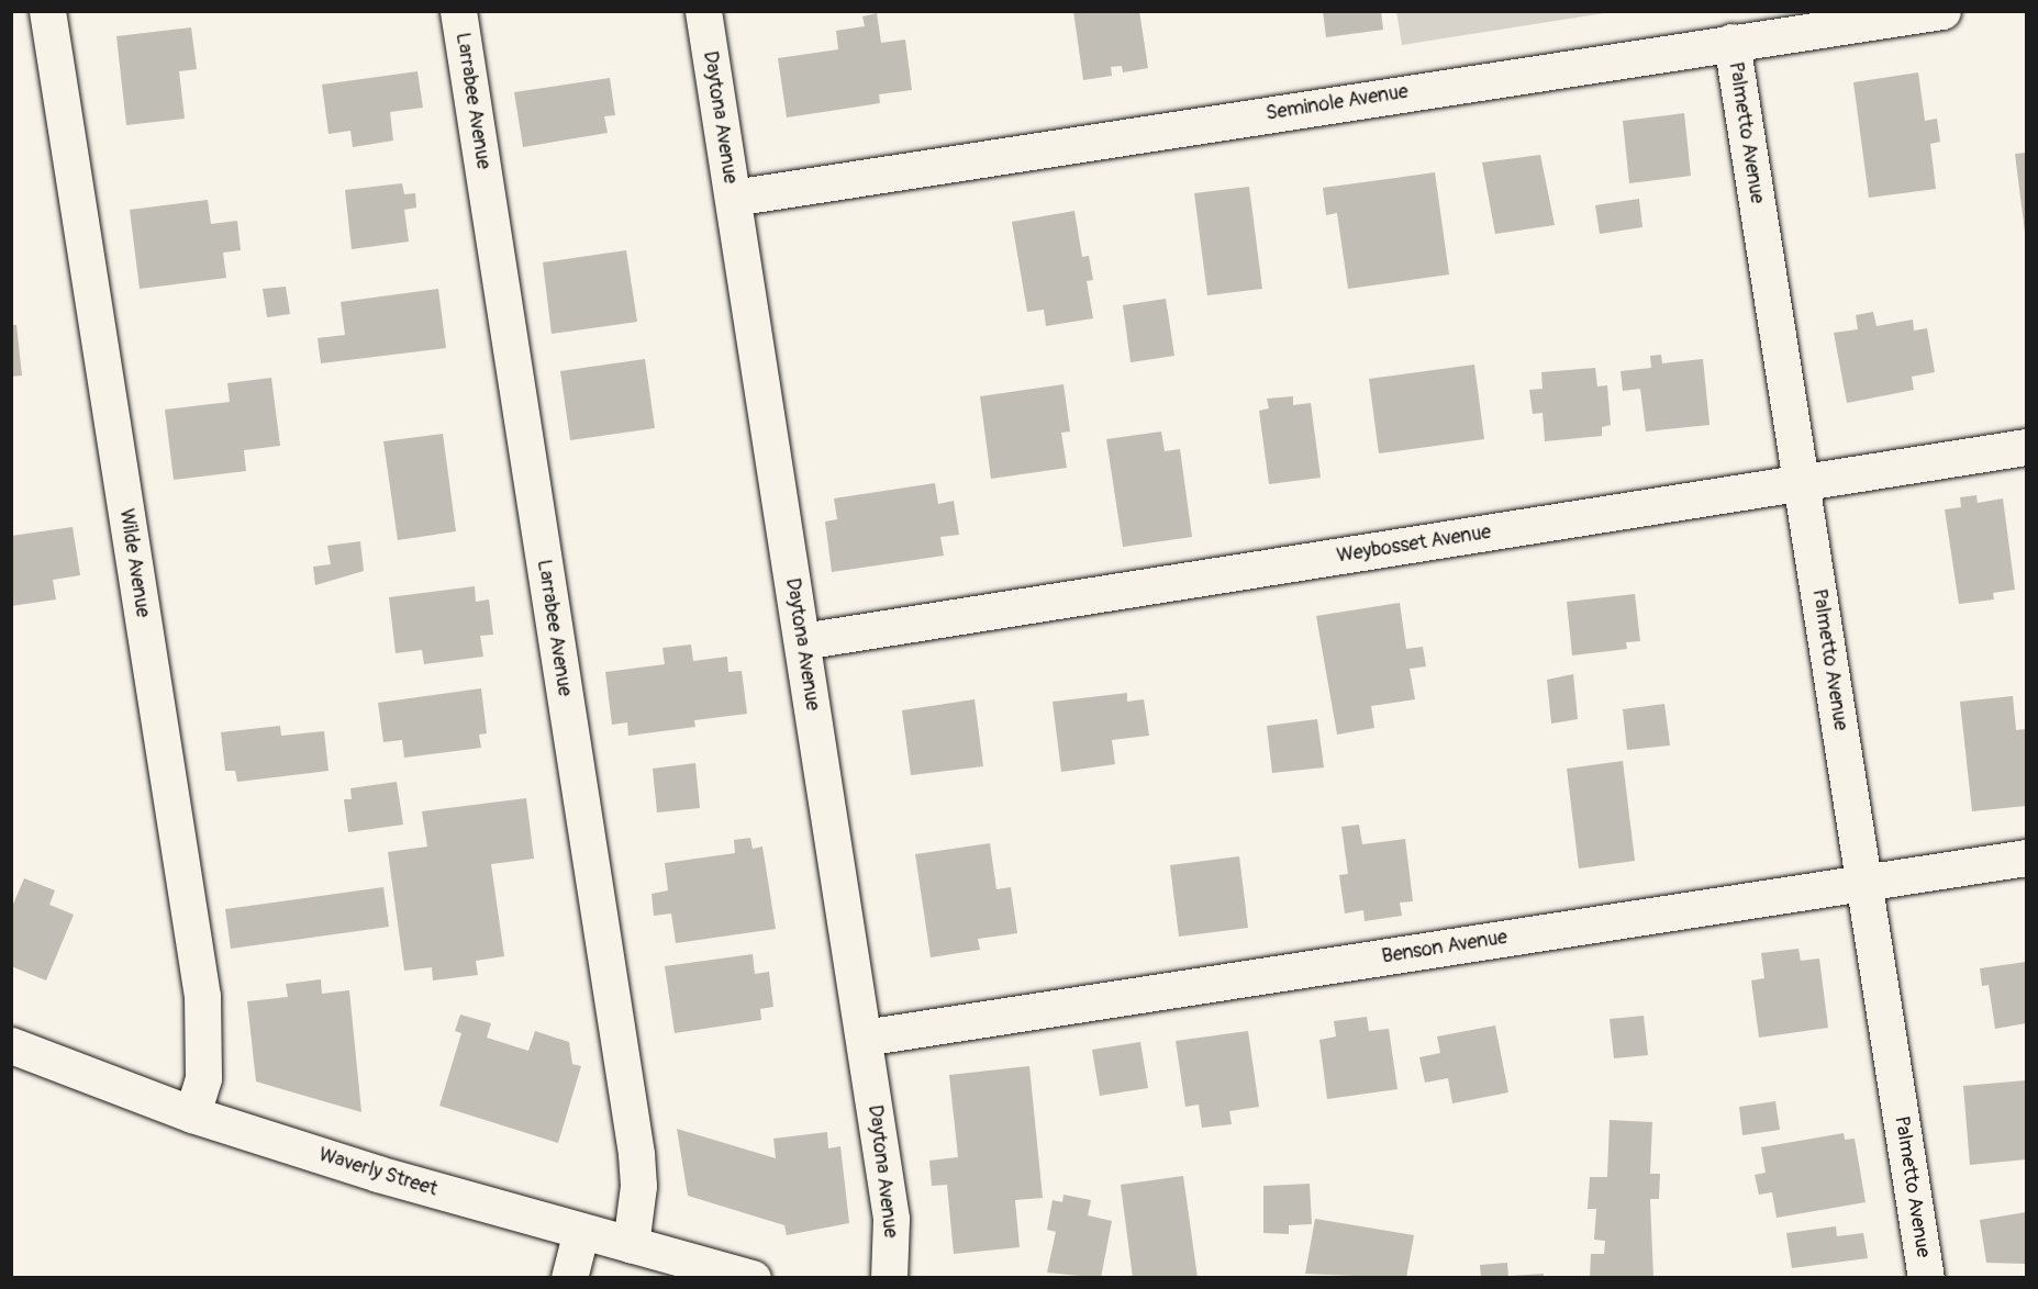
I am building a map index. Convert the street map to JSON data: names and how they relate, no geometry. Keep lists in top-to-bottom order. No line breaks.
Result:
{"streets":{"street":["Larrabee Avenue","Seminole Avenue","Daytona Avenue","Palmetto Avenue","Weybosset Avenue","Wilde Avenue","Benson Avenue","Waverly Street"]},"crossings":[["Larrabee Avenue","Waverly Street"],["Seminole Avenue","Daytona Avenue"],["Seminole Avenue","Palmetto Avenue"],["Daytona Avenue","Weybosset Avenue"],["Daytona Avenue","Benson Avenue"],["Palmetto Avenue","Weybosset Avenue"],["Palmetto Avenue","Benson Avenue"],["Wilde Avenue","Waverly Street"]]}
